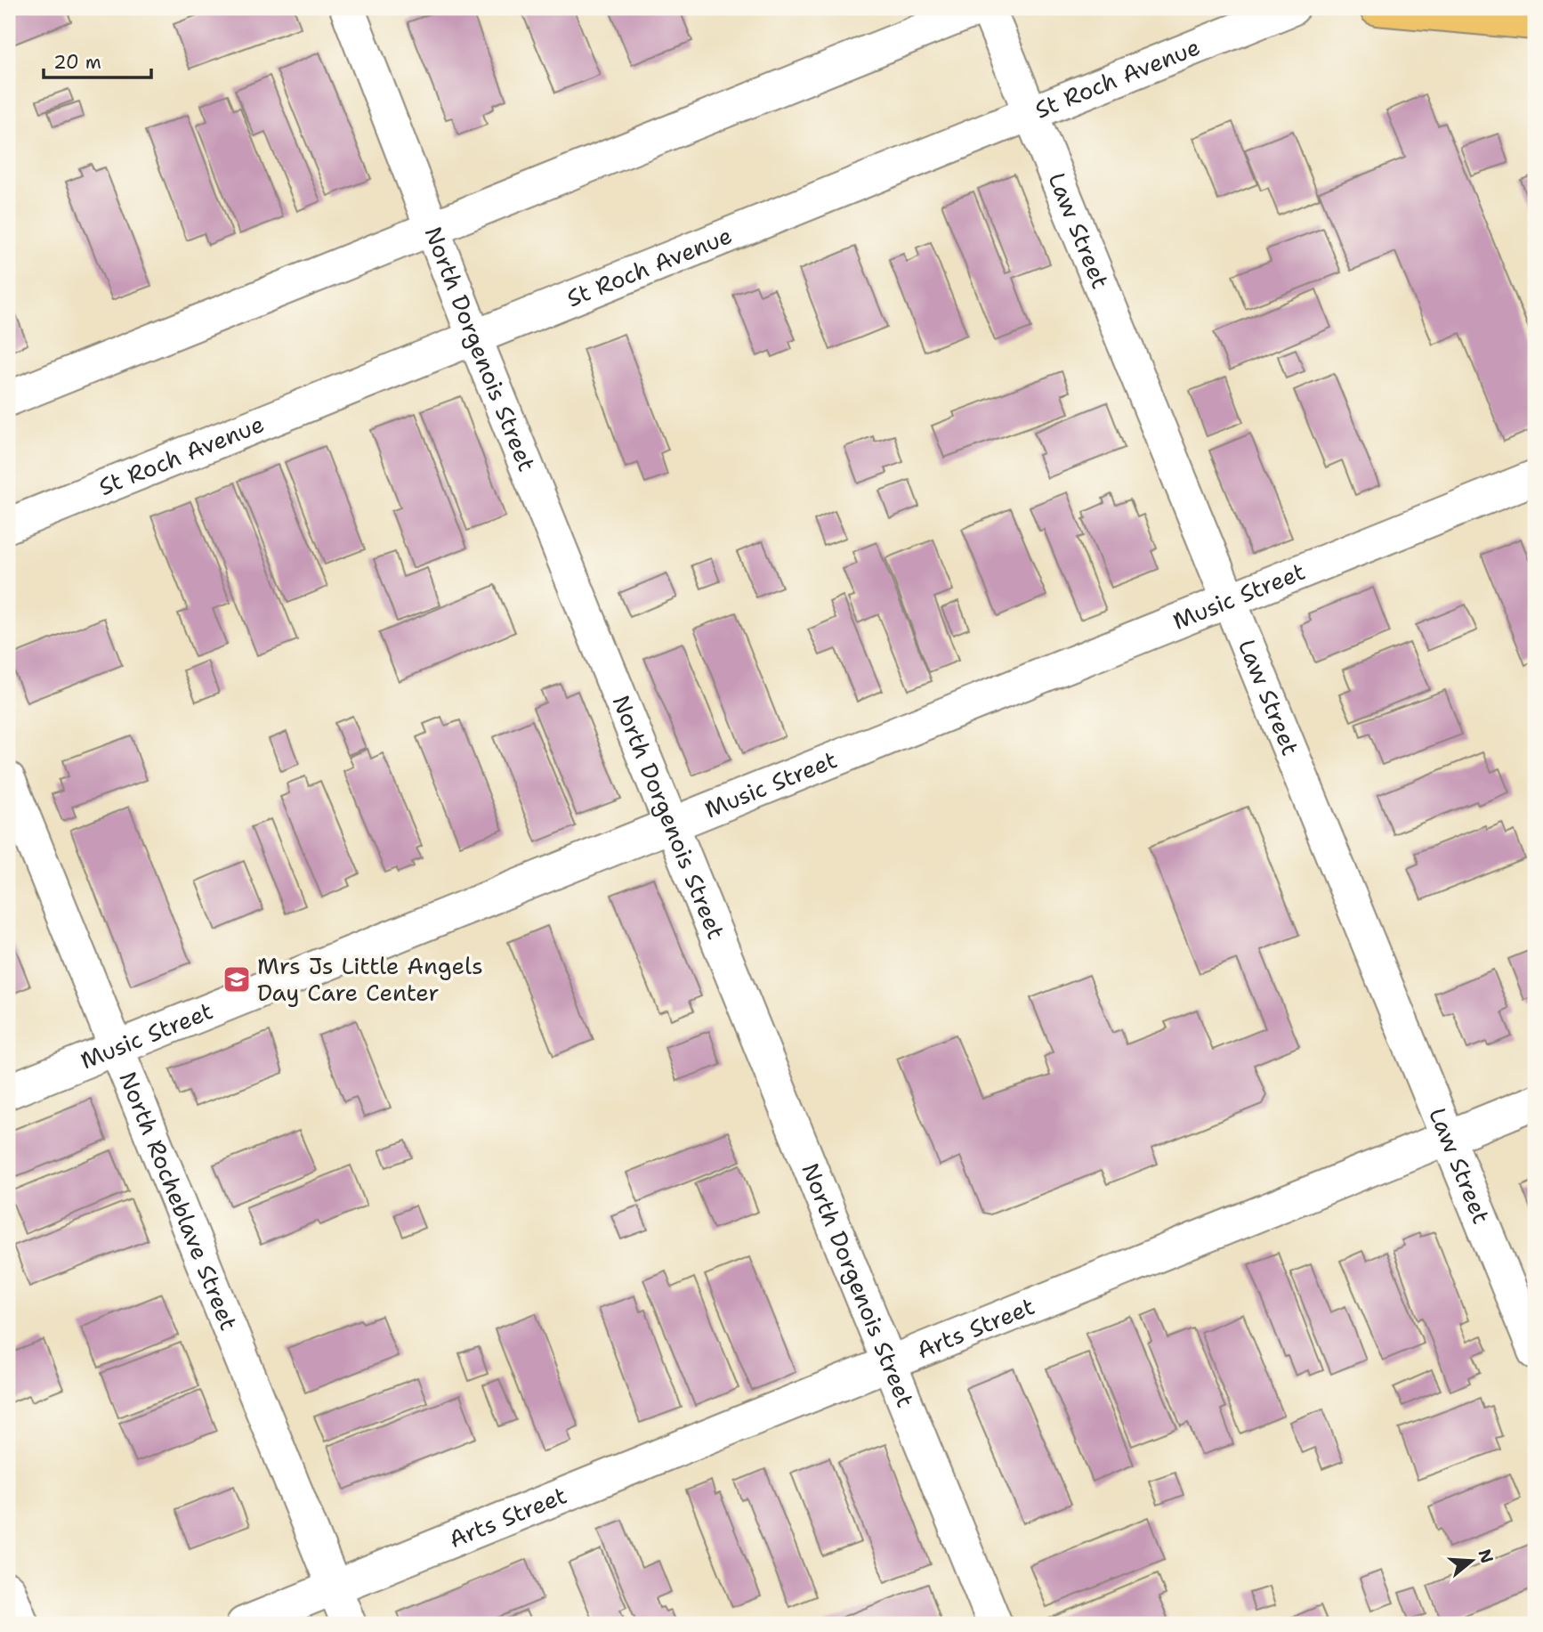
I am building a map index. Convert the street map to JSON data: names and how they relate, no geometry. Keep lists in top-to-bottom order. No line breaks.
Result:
{"streets":{"street":["St Roch Avenue","Law Street","North Dorgenois Street","Music Street","North Rocheblave Street","Arts Street"]},"crossings":[["St Roch Avenue","Law Street"],["St Roch Avenue","North Dorgenois Street"],["Law Street","Music Street"],["Law Street","Arts Street"],["North Dorgenois Street","Music Street"],["North Dorgenois Street","Arts Street"],["Music Street","North Rocheblave Street"],["North Rocheblave Street","Arts Street"]],"places":{"school or university":["Mrs Js Little Angels Day Care Center"]},"scale_bar":"20 m","north":"right"}
